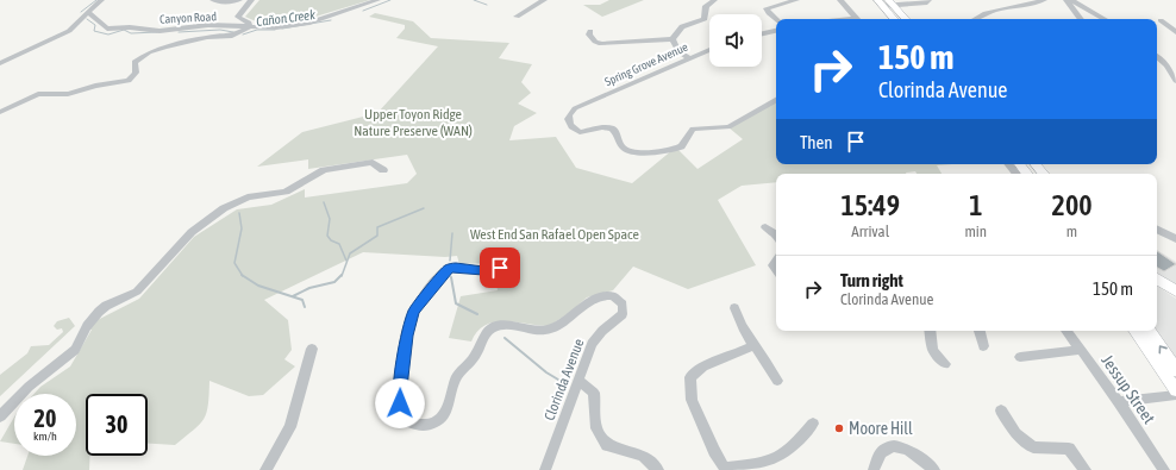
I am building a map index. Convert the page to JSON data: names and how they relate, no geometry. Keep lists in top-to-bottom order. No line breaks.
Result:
{"streets":{"street":["Canyon Road","Spring Grove Avenue","Clorinda Avenue","Jessup Street"]},"water":["Cañon Creek"],"parks":["Upper Toyon Ridge Nature Preserve (WAN)","West End San Rafael Open Space"],"places":["Moore Hill"],"page":{"turn":["150 m","Clorinda Avenue"],"then":"Then","eta":["15:49","Arrival","1","min","200","m"],"list":[{"name":"Turn right","note":"Clorinda Avenue","value":"150 m"}],"speed":"20 km/h","limit":"30"}}
